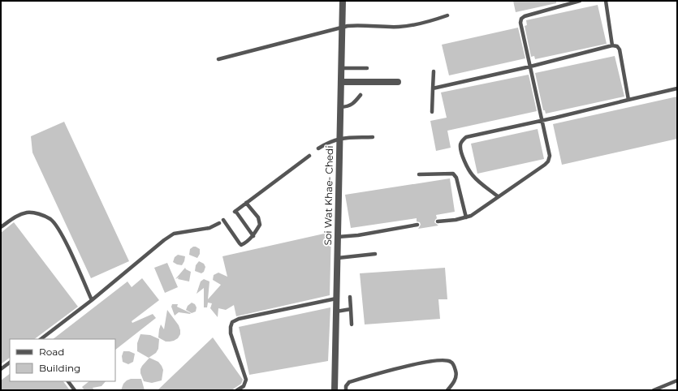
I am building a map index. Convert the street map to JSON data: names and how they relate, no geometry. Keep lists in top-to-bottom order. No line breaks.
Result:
{"streets":{"street":["Soi Wat Khae- Chedi"]},"legend":["Road","Building"]}
